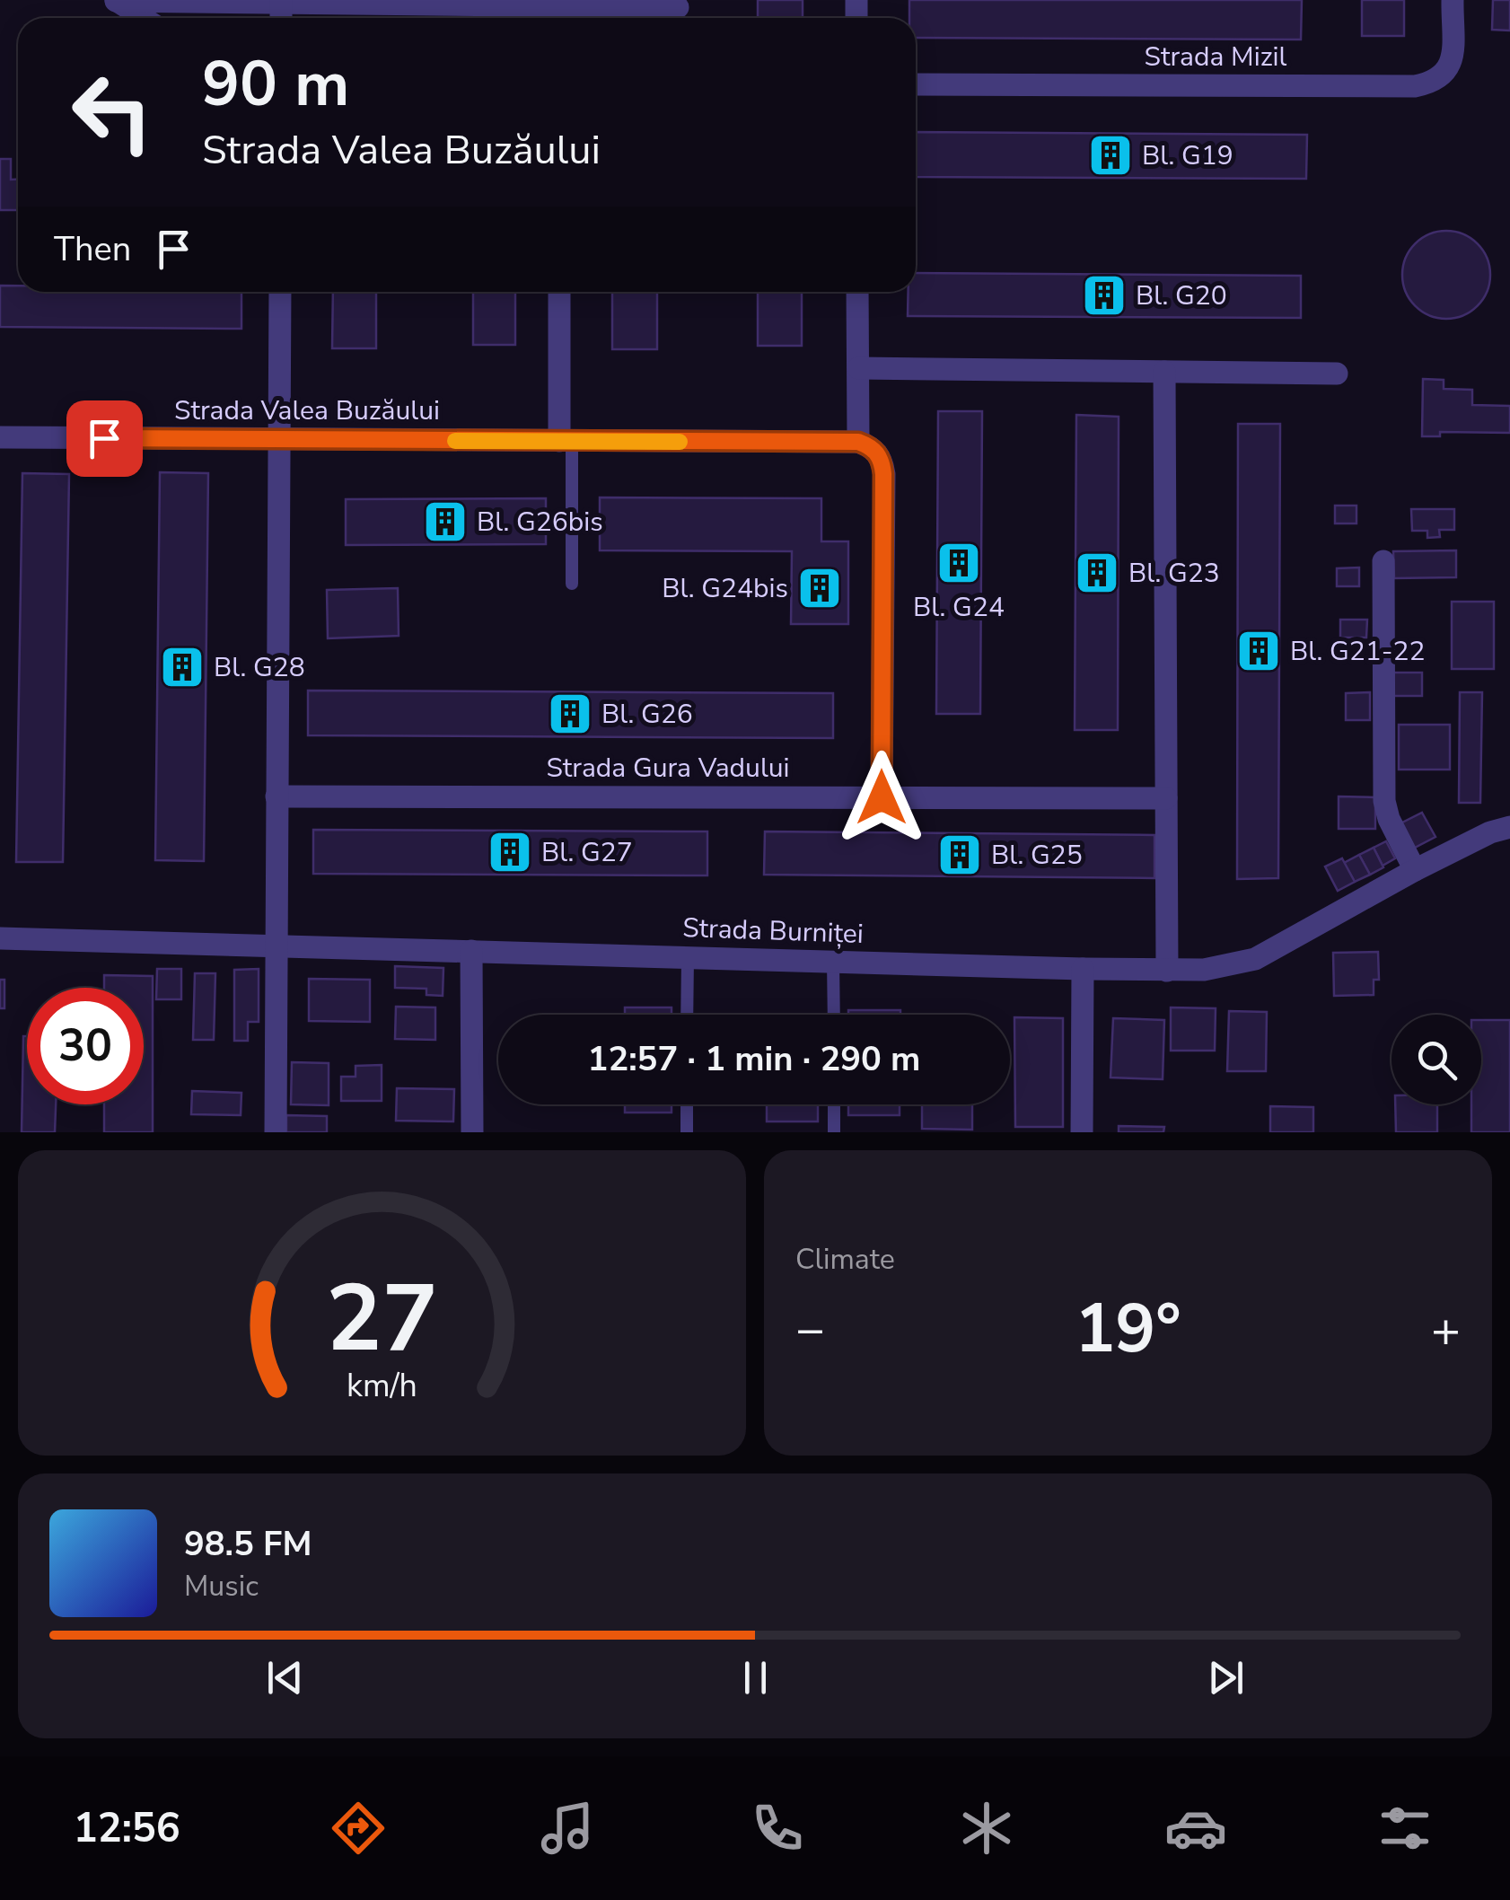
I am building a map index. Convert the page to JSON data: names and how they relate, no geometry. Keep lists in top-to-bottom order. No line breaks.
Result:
{"streets":{"street":["Strada Mizil","Strada Valea Buzăului","Strada Gura Vadului","Strada Burniței"]},"places":{"building":["Bl. G19","Bl. G20","Bl. G26bis","Bl. G24","Bl. G23","Bl. G24bis","Bl. G21-22","Bl. G28","Bl. G26","Bl. G27","Bl. G25"]},"page":{"turn":["90 m","Strada Valea Buzăului"],"then":"Then","limit":"30","trip":"12:57 · 1 min · 290 m","tile":"Climate","heat":["−","19°","+"],"song":["98.5 FM","Music"],"tabs":"12:56","gauge":["27","km/h"]}}
